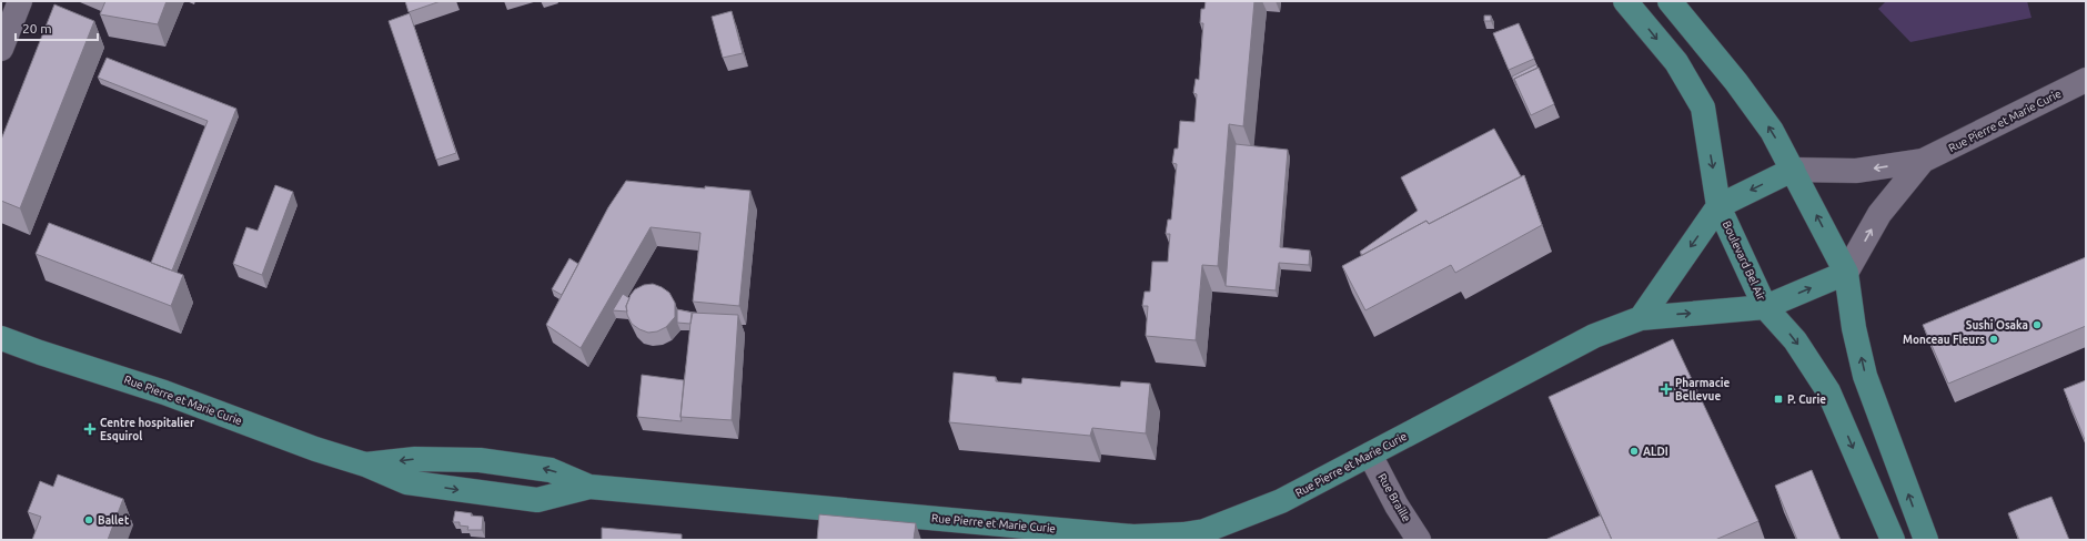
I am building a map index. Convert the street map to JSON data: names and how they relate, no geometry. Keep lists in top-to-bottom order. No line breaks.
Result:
{"streets":{"main road":["Rue Pierre et Marie Curie","Boulevard Bel Air"],"street":["Rue Braille"]},"crossings":[["Rue Pierre et Marie Curie","Boulevard Bel Air"],["Rue Pierre et Marie Curie","Rue Braille"]],"places":{"other":["Sushi Osaka","Monceau Fleurs","ALDI","Ballet"],"health":["Pharmacie Bellevue","Centre hospitalier Esquirol"],"transit":["P. Curie"]},"scale_bar":"20 m"}
